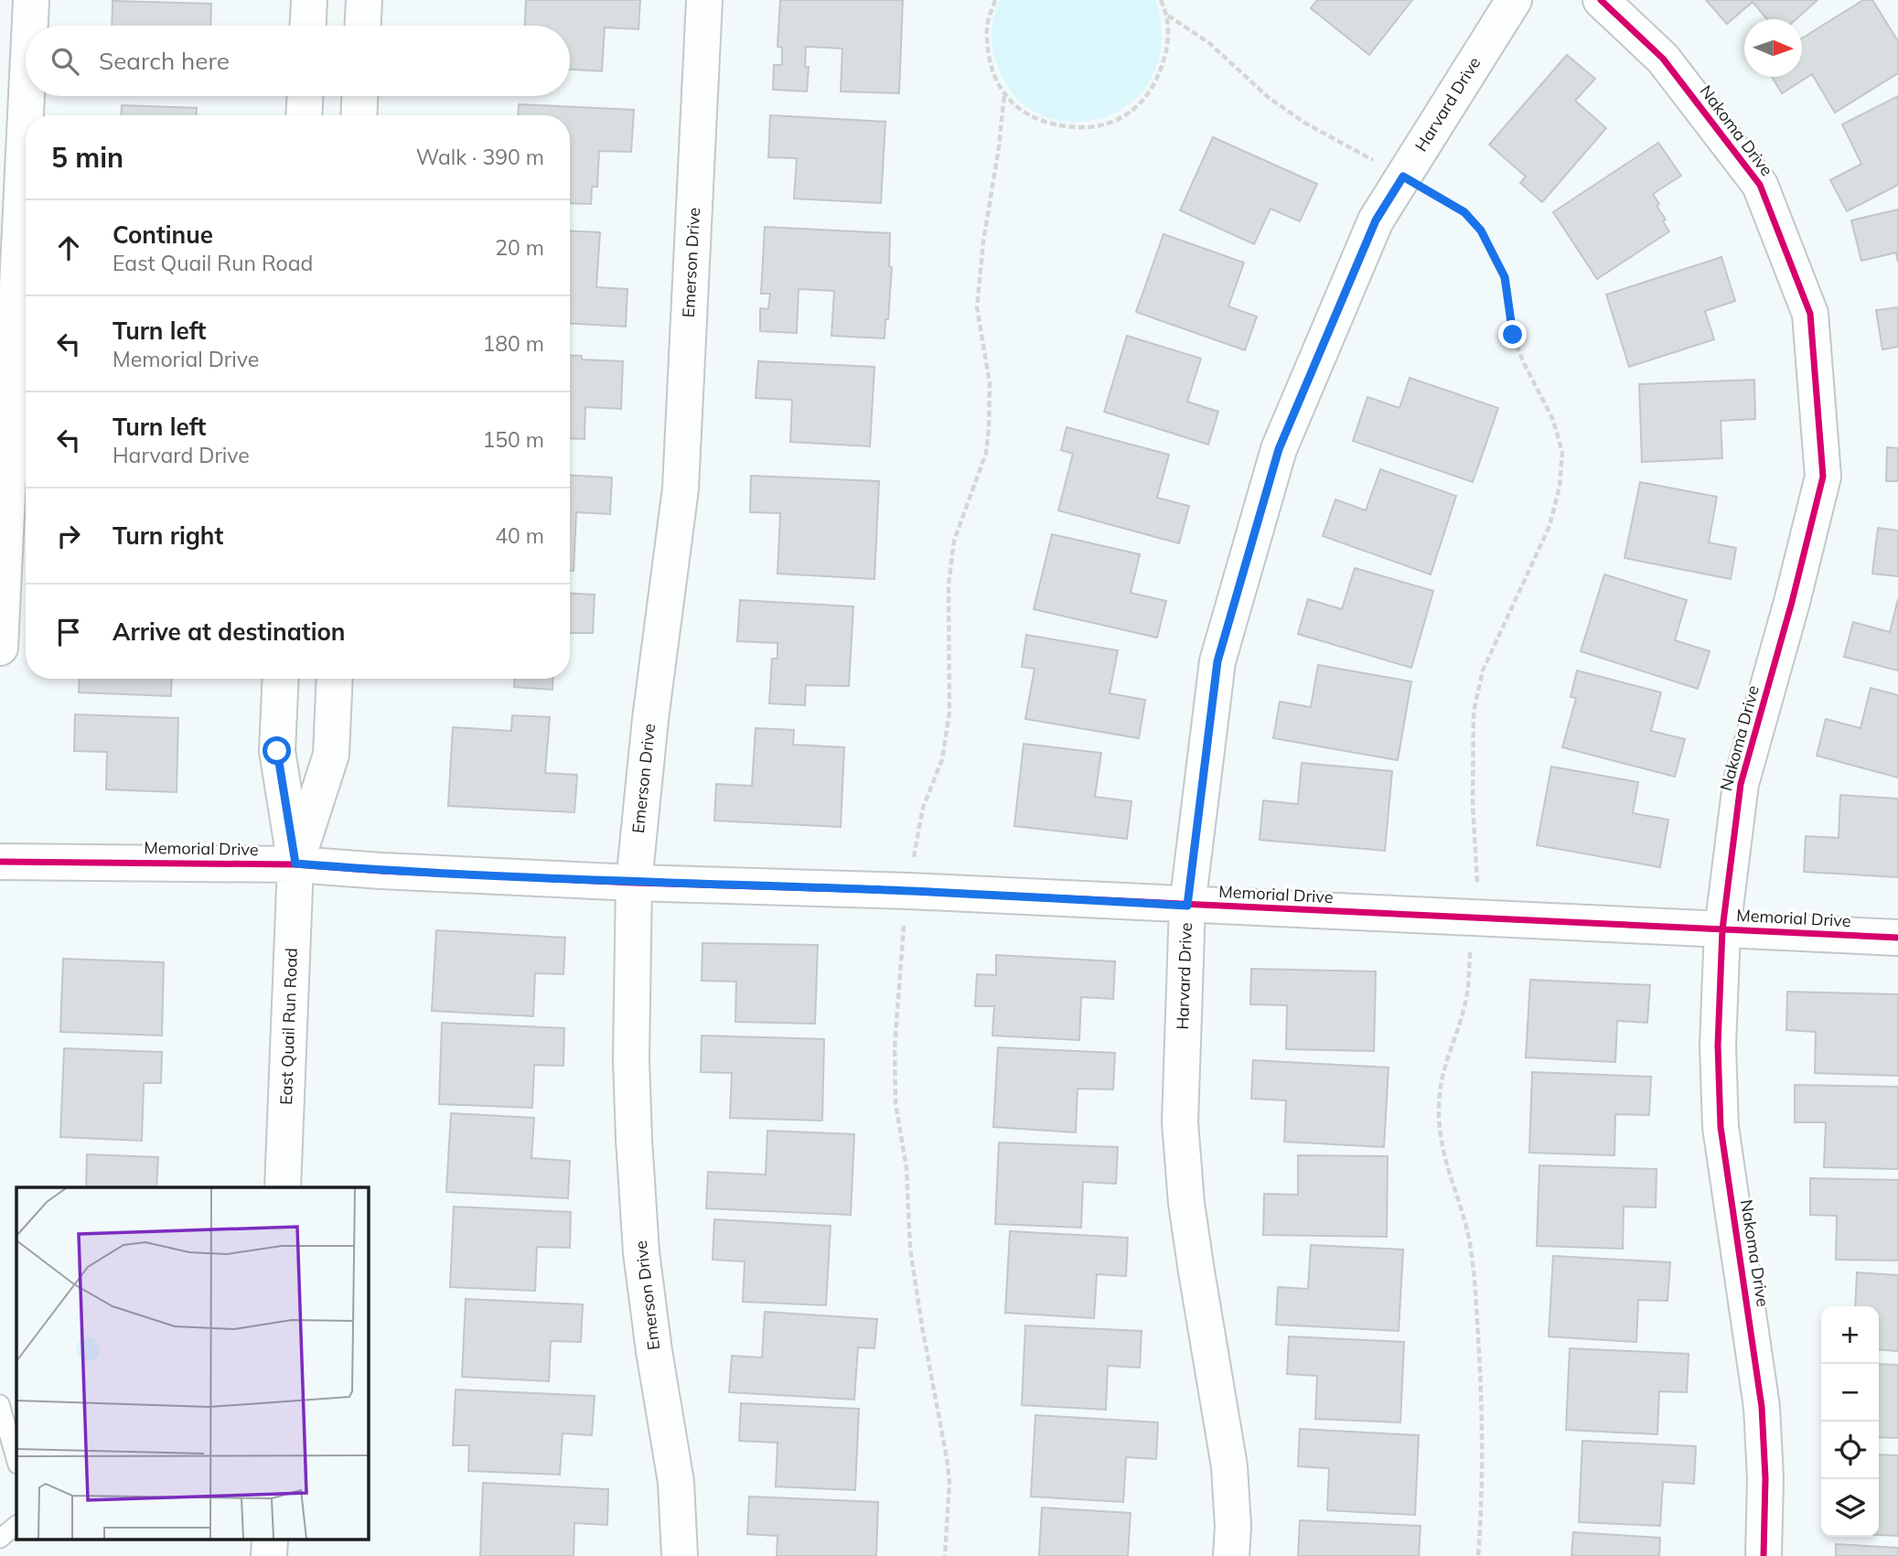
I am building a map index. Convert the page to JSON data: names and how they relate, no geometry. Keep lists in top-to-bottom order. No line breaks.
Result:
{"streets":{"street":["Harvard Drive","Nakoma Drive","Emerson Drive","Memorial Drive","East Quail Run Road"]},"crossings":[["Harvard Drive","Memorial Drive"],["Nakoma Drive","Memorial Drive"],["Emerson Drive","Memorial Drive"],["Memorial Drive","East Quail Run Road"]],"north":"right","page":{"search":"Search here","heading":["5 min","Walk · 390 m"],"list":[["Continue","East Quail Run Road","20 m"],["Turn left","Memorial Drive","180 m"],["Turn left","Harvard Drive","150 m"],["Turn right","40 m"],"Arrive at destination"],"map_buttons":["+","−"]}}
